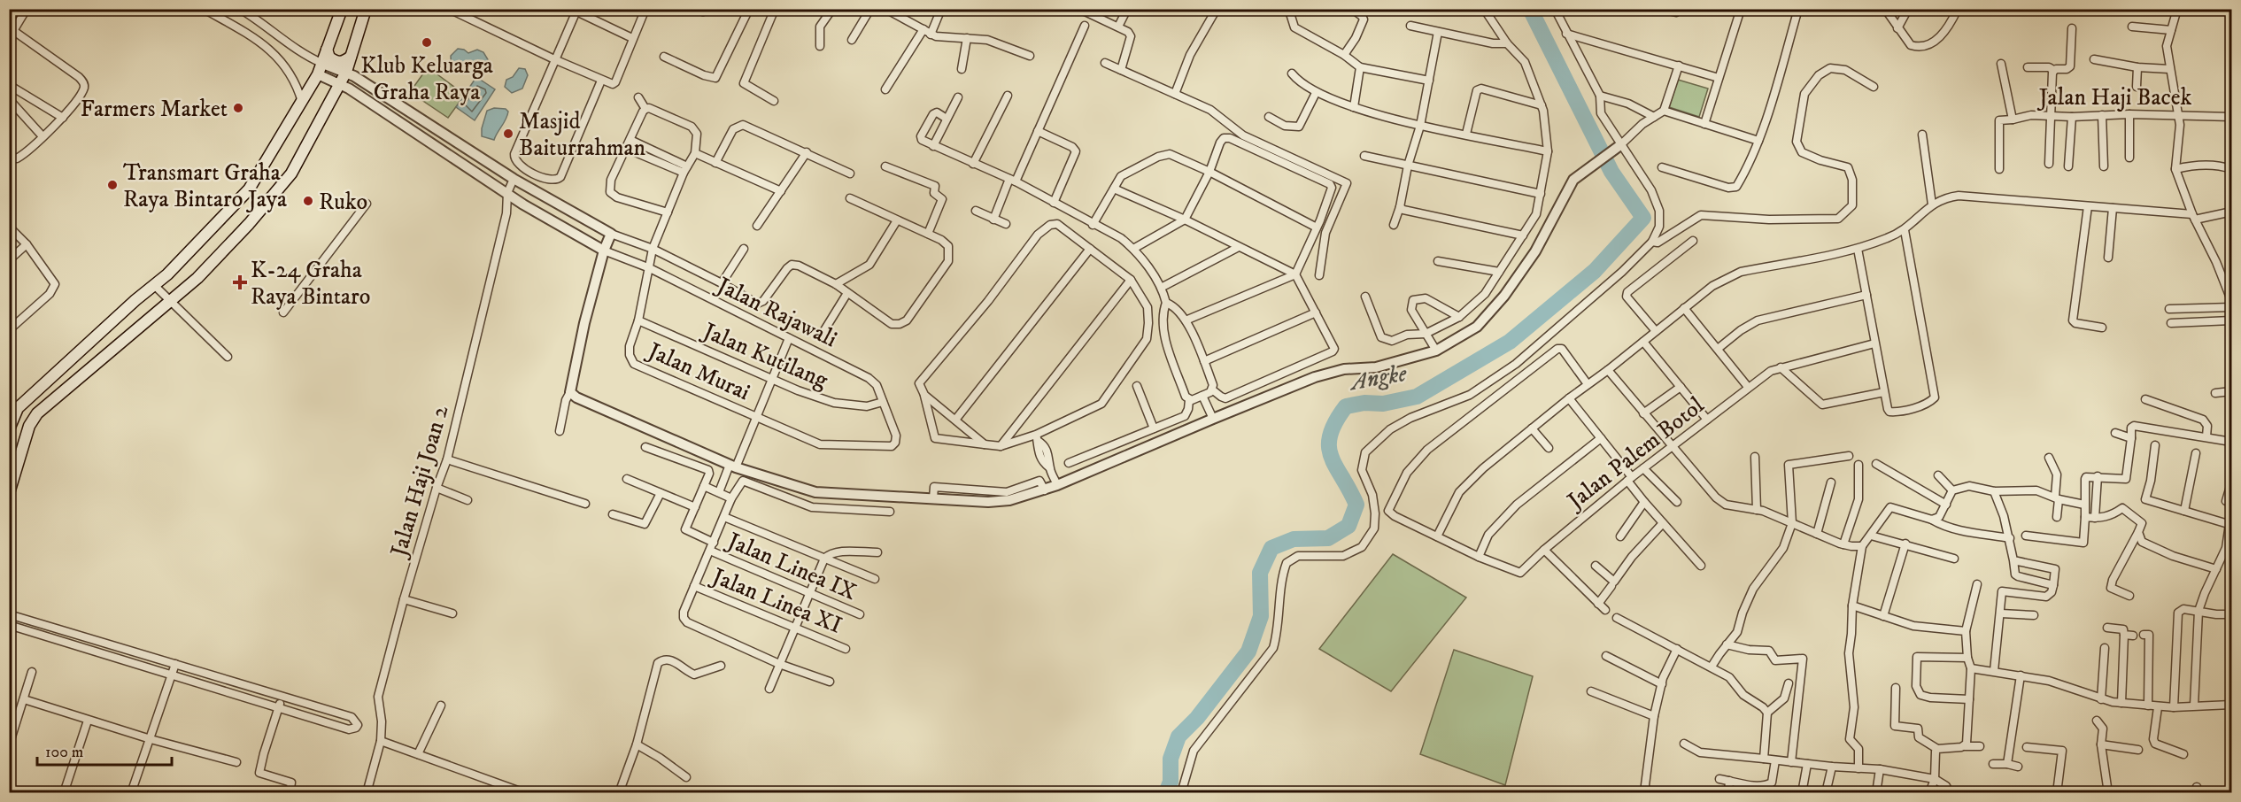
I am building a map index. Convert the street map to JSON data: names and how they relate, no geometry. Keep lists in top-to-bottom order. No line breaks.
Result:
{"streets":{"street":["Jalan Haji Bacek","Jalan Rajawali","Jalan Kutilang","Jalan Murai","Jalan Palem Botol","Jalan Haji Joan 2","Jalan Linea IX","Jalan Linea XI"]},"crossings":[["Jalan Rajawali","Jalan Kutilang"],["Jalan Rajawali","Jalan Murai"],["Jalan Kutilang","Jalan Murai"]],"water":["Angke"],"places":{"other":["Klub Keluarga Graha Raya","Farmers Market","Masjid Baiturrahman","Transmart Graha Raya Bintaro Jaya","Ruko"],"health":["K-24 Graha Raya Bintaro"]},"scale_bar":"100 m"}
